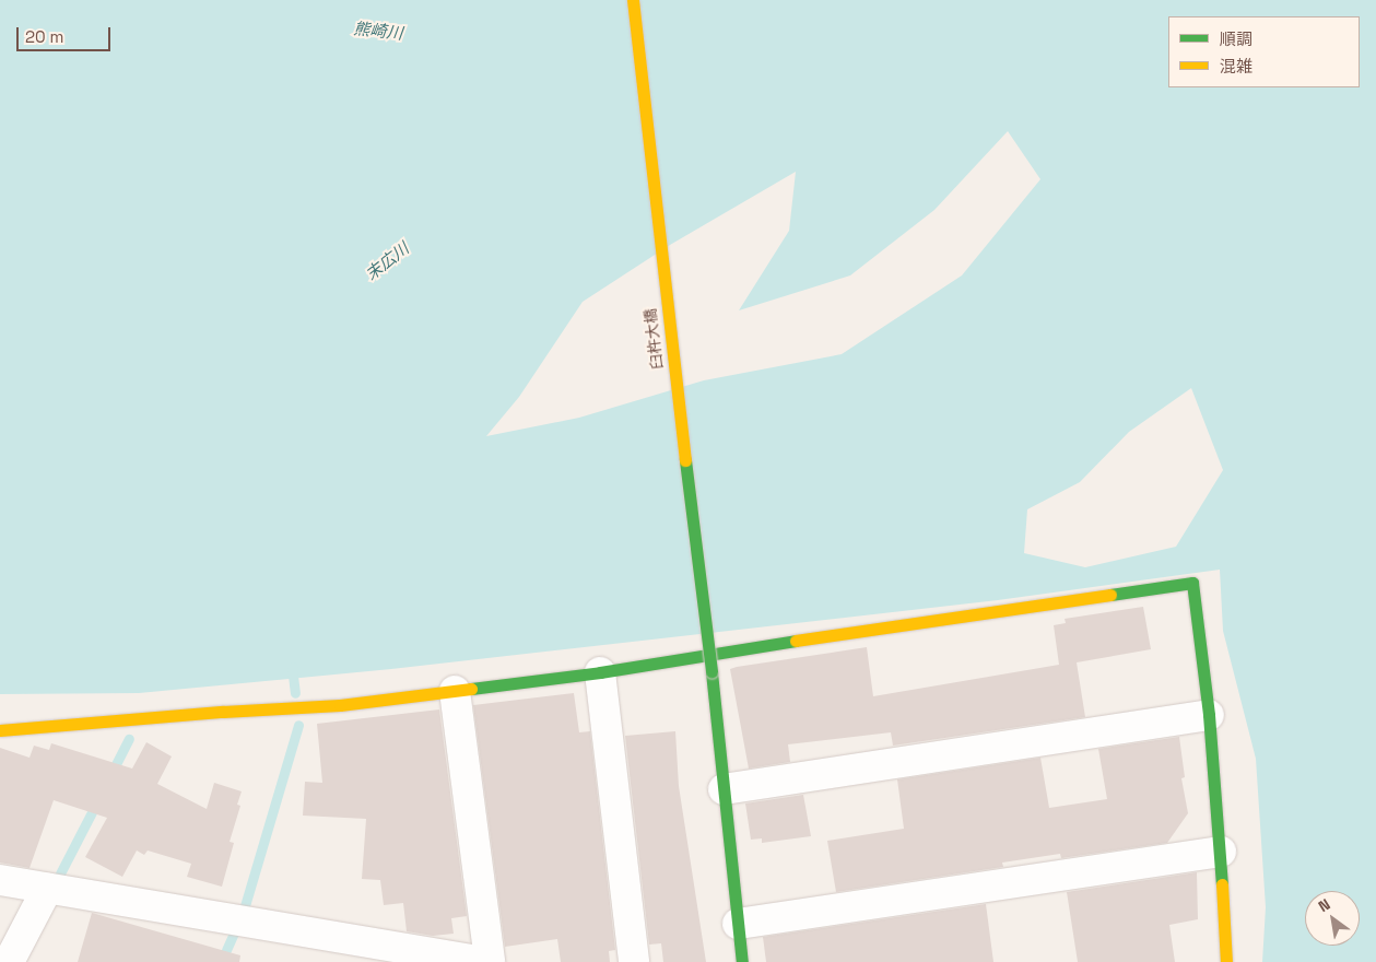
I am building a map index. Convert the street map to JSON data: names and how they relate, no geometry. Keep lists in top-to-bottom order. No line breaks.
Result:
{"streets":{"street":["臼杵大橋"]},"water":["熊崎川","末広川"],"legend":["順調","混雑"],"scale_bar":"20 m","north":"top left"}
